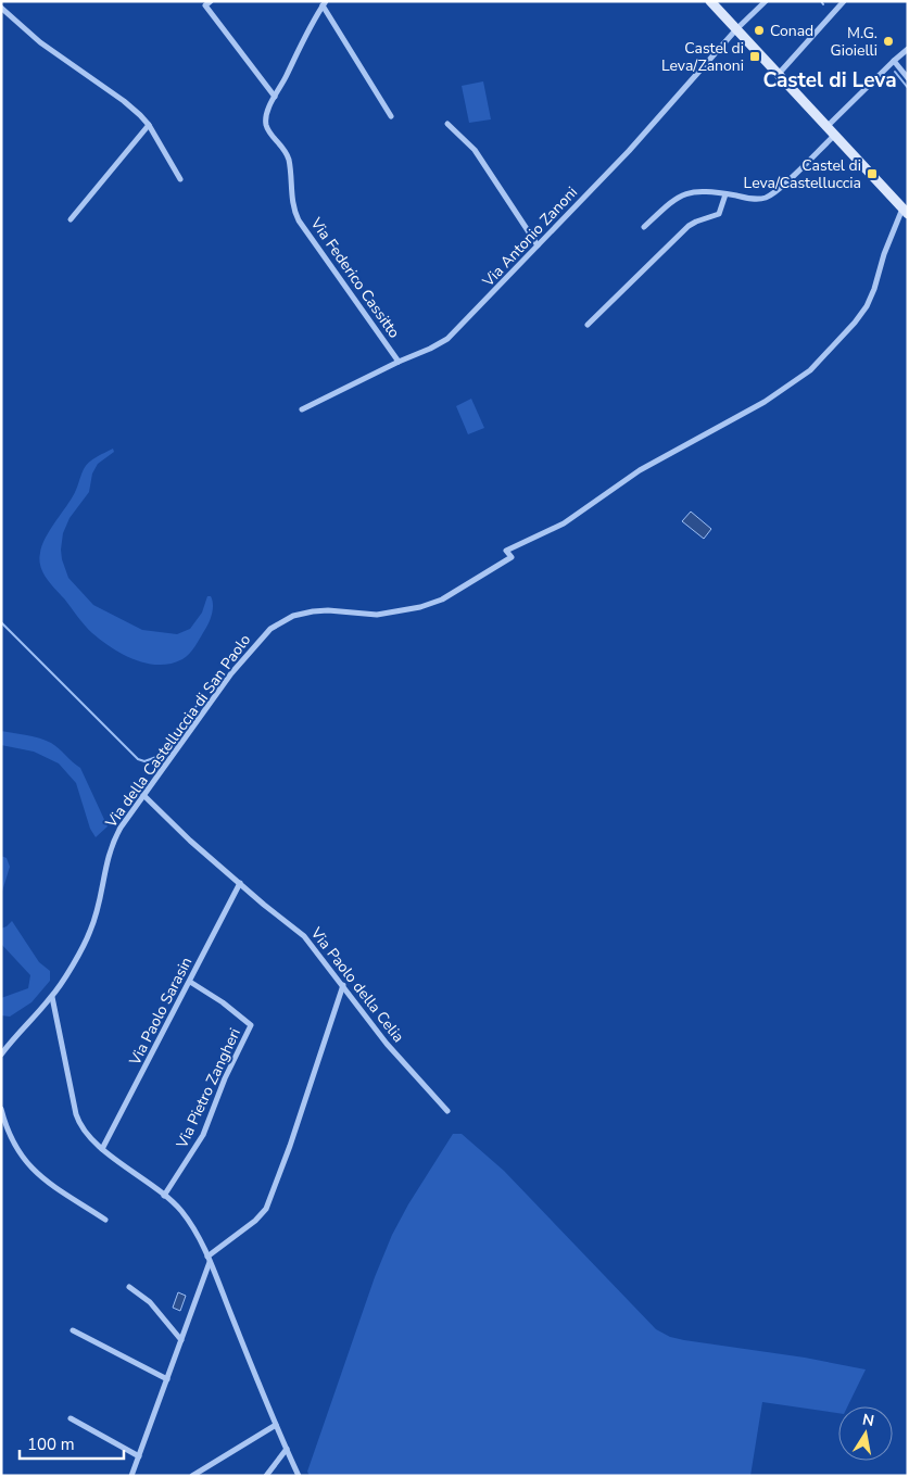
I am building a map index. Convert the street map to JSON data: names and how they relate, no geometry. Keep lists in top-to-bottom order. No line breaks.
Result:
{"streets":{"street":["Via Antonio Zanoni","Via Federico Cassitto","Via della Castelluccia di San Paolo","Via Paolo della Celia","Via Paolo Sarasin","Via Pietro Zangheri"]},"crossings":[["Via Antonio Zanoni","Via Federico Cassitto"],["Via della Castelluccia di San Paolo","Via Paolo della Celia"],["Via Paolo della Celia","Via Paolo Sarasin"],["Via Paolo Sarasin","Via Pietro Zangheri"]],"districts":["Castel di Leva"],"places":{"other":["Conad","M.G. Gioielli"],"transit":["Castel di Leva/Zanoni","Castel di Leva/Castelluccia"]},"scale_bar":"100 m","north":"top"}
